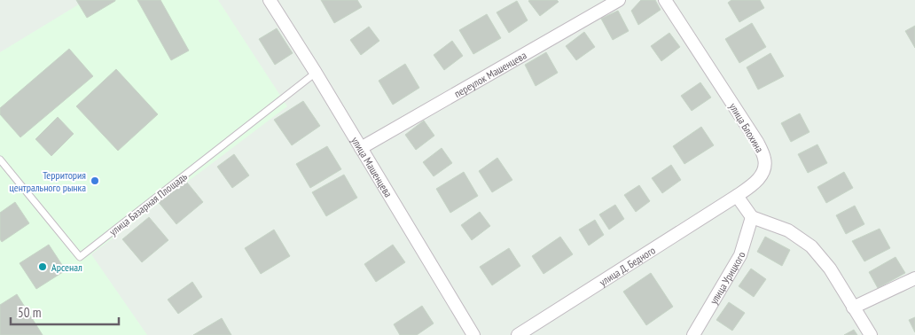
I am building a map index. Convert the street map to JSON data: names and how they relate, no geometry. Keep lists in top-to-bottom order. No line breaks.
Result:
{"streets":{"street":["переулок Машенцева","улица Блохина","улица Машенцева","улица Д. Бедного","улица Урицкого"],"lane":["улица Базарная Площадь"]},"crossings":[["переулок Машенцева","улица Машенцева"],["улица Блохина","улица Д. Бедного"],["улица Машенцева","улица Базарная Площадь"]],"places":["Территория центрального рынка","Арсенал"],"scale_bar":"50 m"}
